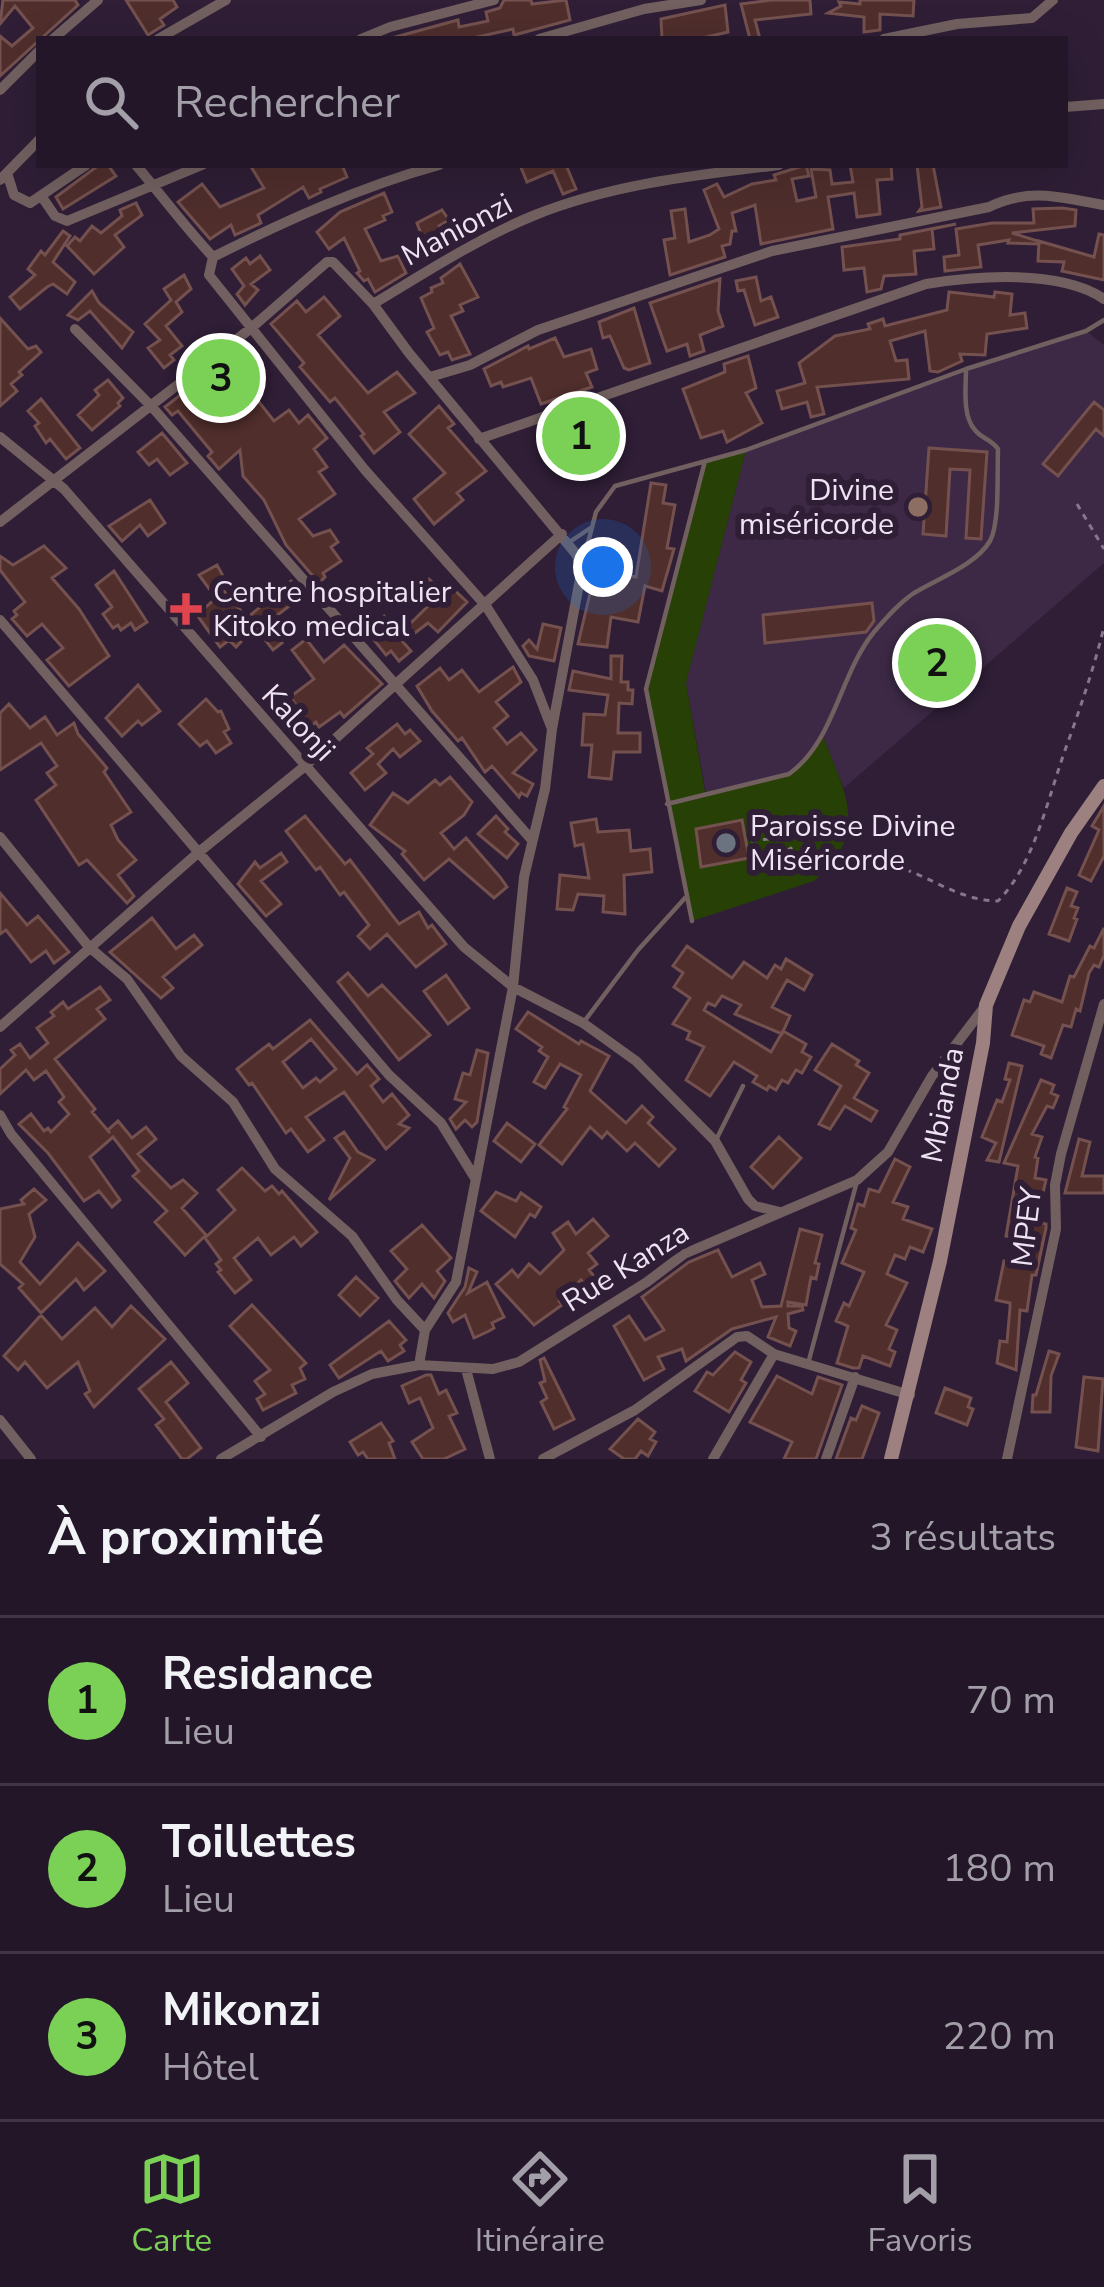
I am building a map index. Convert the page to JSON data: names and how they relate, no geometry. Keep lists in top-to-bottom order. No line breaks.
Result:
{"streets":{"street":["Manionzi","Kalonji","Mbianda","MPEY","Rue Kanza"]},"crossings":[["Kalonji","Rue Kanza"],["Mbianda","Rue Kanza"]],"places":{"other":["Divine miséricorde","Paroisse Divine Miséricorde"],"health":["Centre hospitalier Kitoko medical"]},"page":{"search":"Rechercher","pins":["3","1","2"],"heading":["À proximité","3 résultats"],"list":[{"mark":"1","name":"Residance","note":"Lieu","value":"70 m"},{"mark":"2","name":"Toillettes","note":"Lieu","value":"180 m"},{"mark":"3","name":"Mikonzi","note":"Hôtel","value":"220 m"}],"nav":["Carte","Itinéraire","Favoris"]}}
